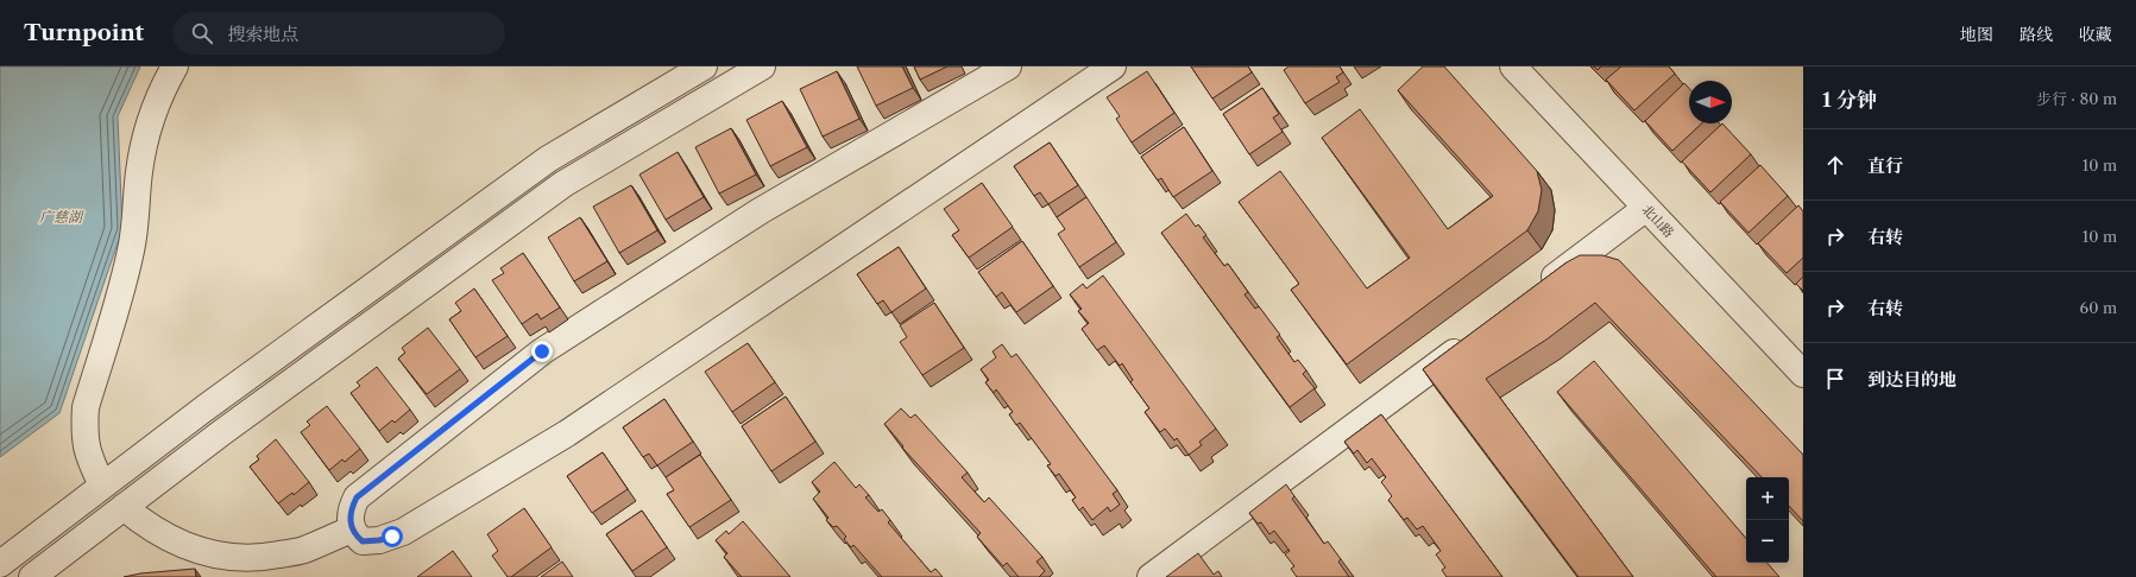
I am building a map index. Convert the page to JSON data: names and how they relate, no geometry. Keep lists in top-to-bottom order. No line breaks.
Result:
{"streets":{"street":["北山路"]},"water":["广慈湖"],"north":"right","page":{"header":"Turnpoint","search":"搜索地点","nav":["地图","路线","收藏"],"heading":["1 分钟","步行 · 80 m"],"list":[["直行","10 m"],["右转","10 m"],["右转","60 m"],"到达目的地"],"map_buttons":["+","−"]}}
